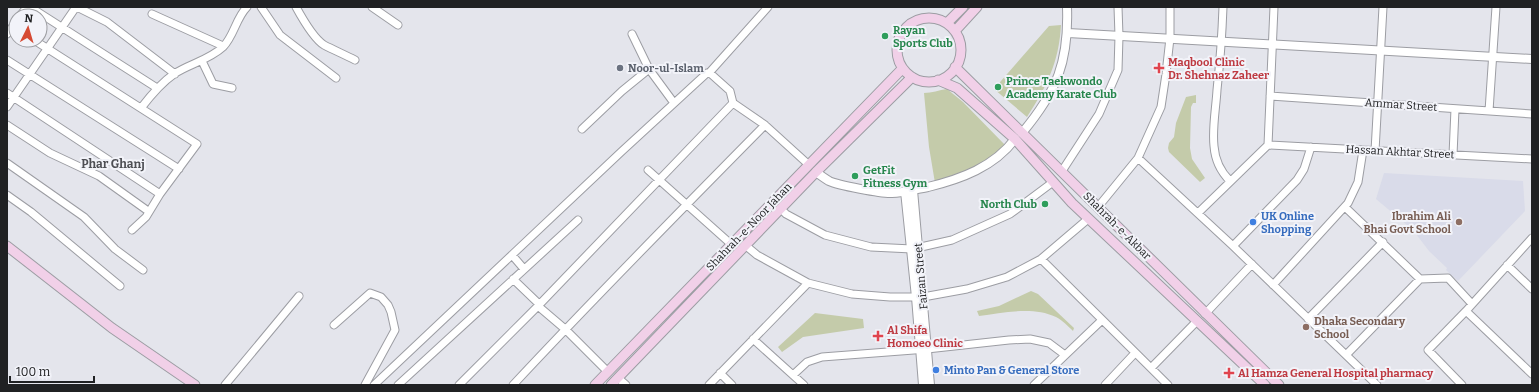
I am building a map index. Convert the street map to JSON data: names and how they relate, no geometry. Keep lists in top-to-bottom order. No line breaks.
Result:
{"streets":{"main road":["Shahrah-e-Akbar","Shahrah-e-Noor Jahan"],"street":["Ammar Street","Hassan Akhtar Street","Faizan Street"]},"crossings":[["Shahrah-e-Akbar","Shahrah-e-Noor Jahan"]],"districts":["Phar Ghanj"],"places":{"other":["Rayan Sports Club","Noor-ul-Islam","Prince Taekwondo Academy Karate Club","GetFit Fitness Gym","North Club","UK Online Shopping","Ibrahim Ali Bhai Govt School","Dhaka Secondary School","Minto Pan & General Store"],"health":["Maqbool Clinic Dr. Shehnaz Zaheer","Al Shifa Homoeo Clinic","Al Hamza General Hospital pharmacy"]},"scale_bar":"100 m","north":"top"}
